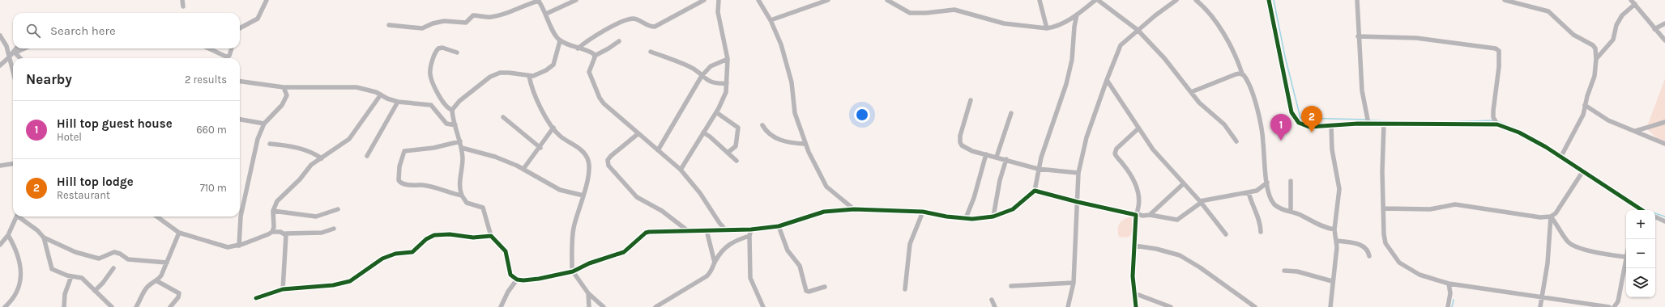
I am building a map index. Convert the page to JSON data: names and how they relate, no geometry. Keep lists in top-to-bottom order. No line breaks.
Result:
{"page":{"search":"Search here","heading":["Nearby","2 results"],"list":[{"mark":"1","name":"Hill top guest house","note":"Hotel","value":"660 m"},{"mark":"2","name":"Hill top lodge","note":"Restaurant","value":"710 m"}],"pins":["2","1"],"map_buttons":["+","−"]}}
